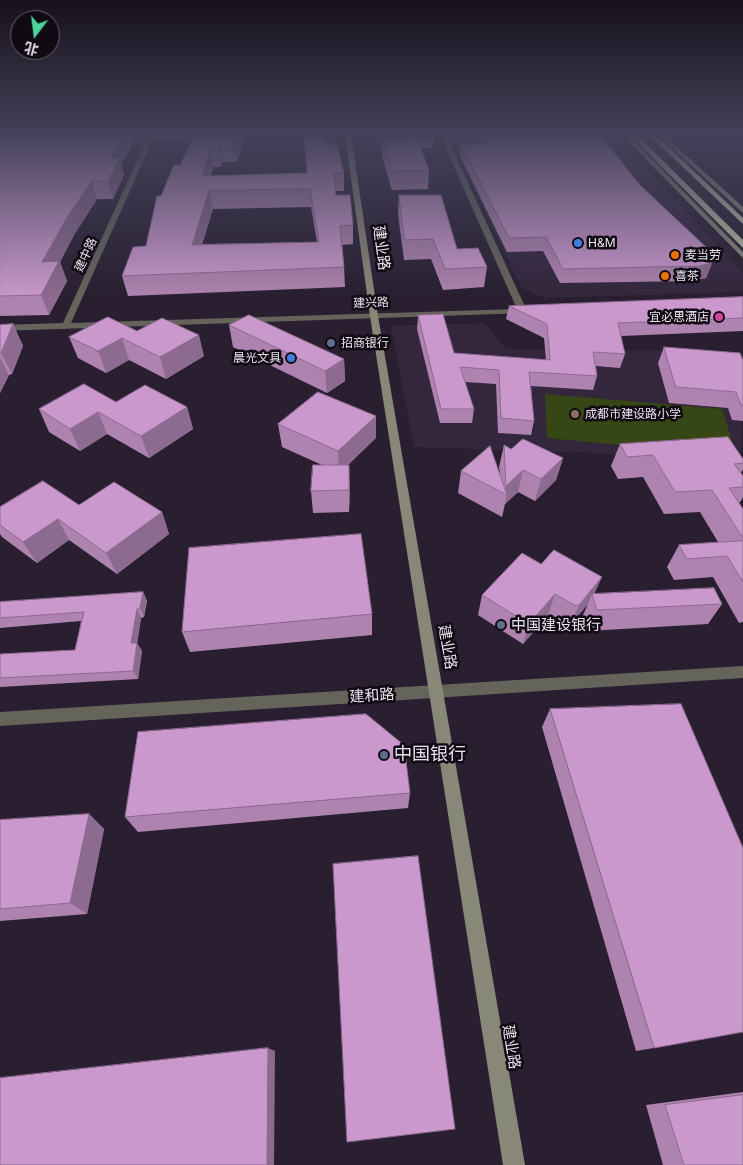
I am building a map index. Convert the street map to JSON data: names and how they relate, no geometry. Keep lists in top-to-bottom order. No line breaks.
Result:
{"streets":{"street":["建业路","建中路","建兴路","建和路"]},"crossings":[["建业路","建兴路"],["建业路","建和路"],["建中路","建兴路"]],"places":["H&M","麦当劳","喜茶","宜必思酒店","招商银行","晨光文具","成都市建设路小学","中国建设银行","中国银行"],"north":"bottom"}
